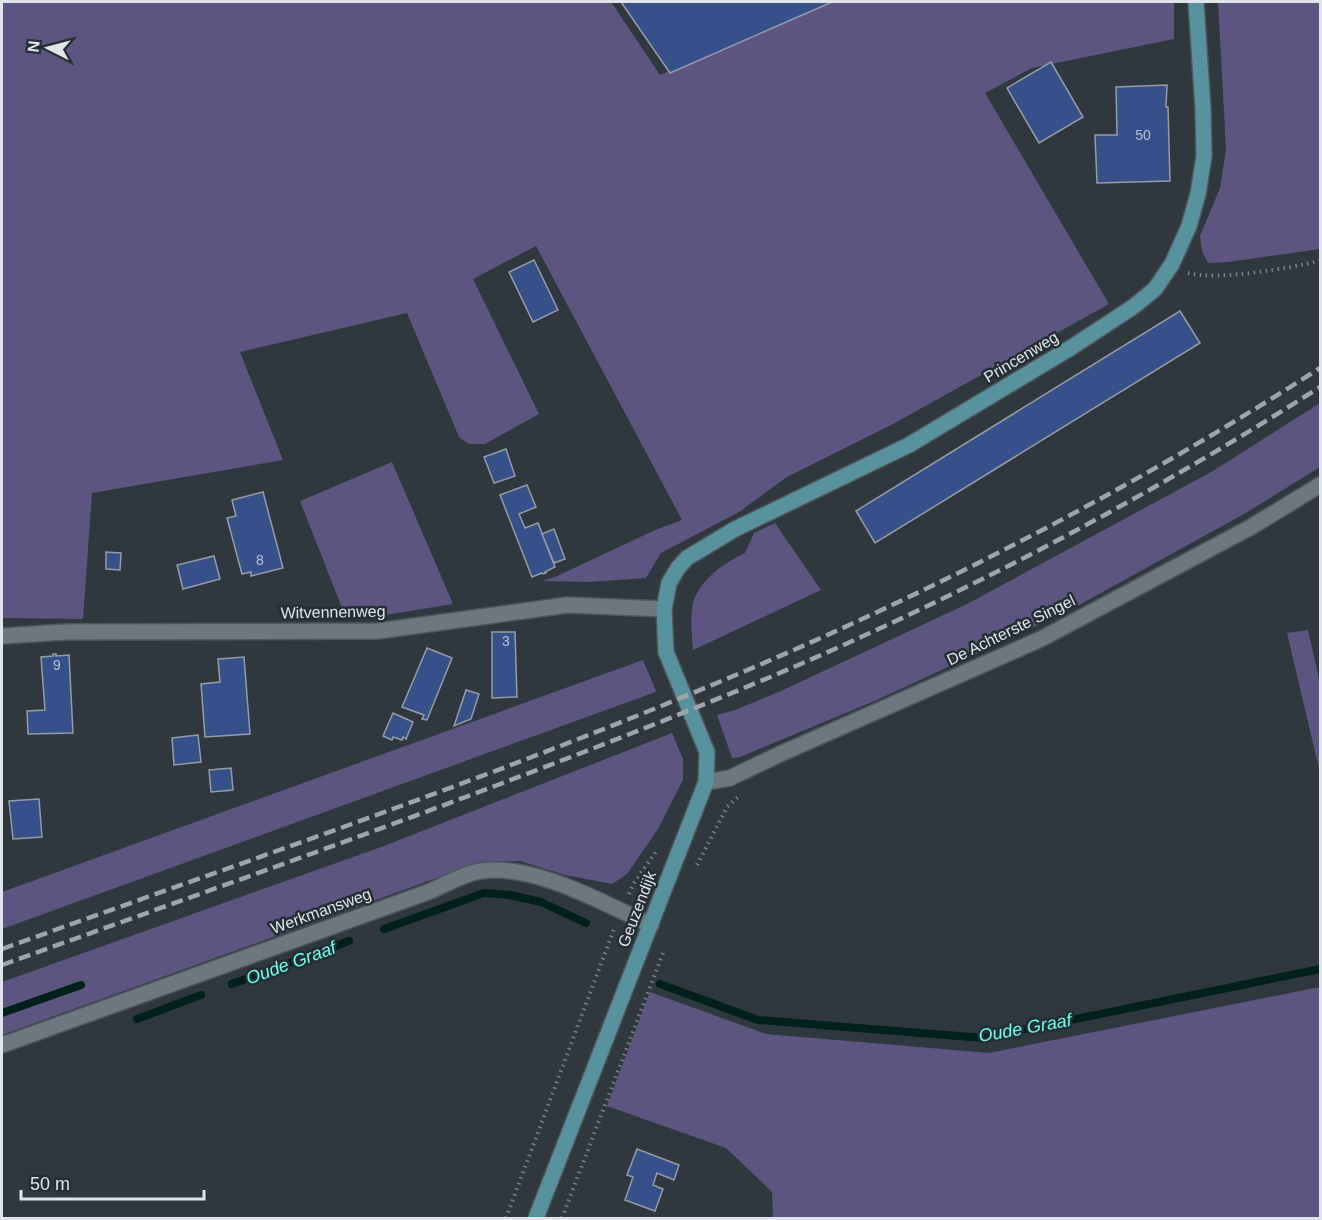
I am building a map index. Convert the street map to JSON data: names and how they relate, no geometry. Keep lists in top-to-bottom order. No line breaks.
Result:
{"streets":{"main road":["Princenweg","Geuzendijk"],"street":["Witvennenweg","De Achterste Singel","Werkmansweg"]},"crossings":[["Princenweg","Witvennenweg"],["Princenweg","Geuzendijk"],["Witvennenweg","Geuzendijk"],["De Achterste Singel","Geuzendijk"],["Geuzendijk","Werkmansweg"]],"water":["Oude Graaf"],"house_numbers":["50","8","3","9"],"scale_bar":"50 m","north":"left"}
